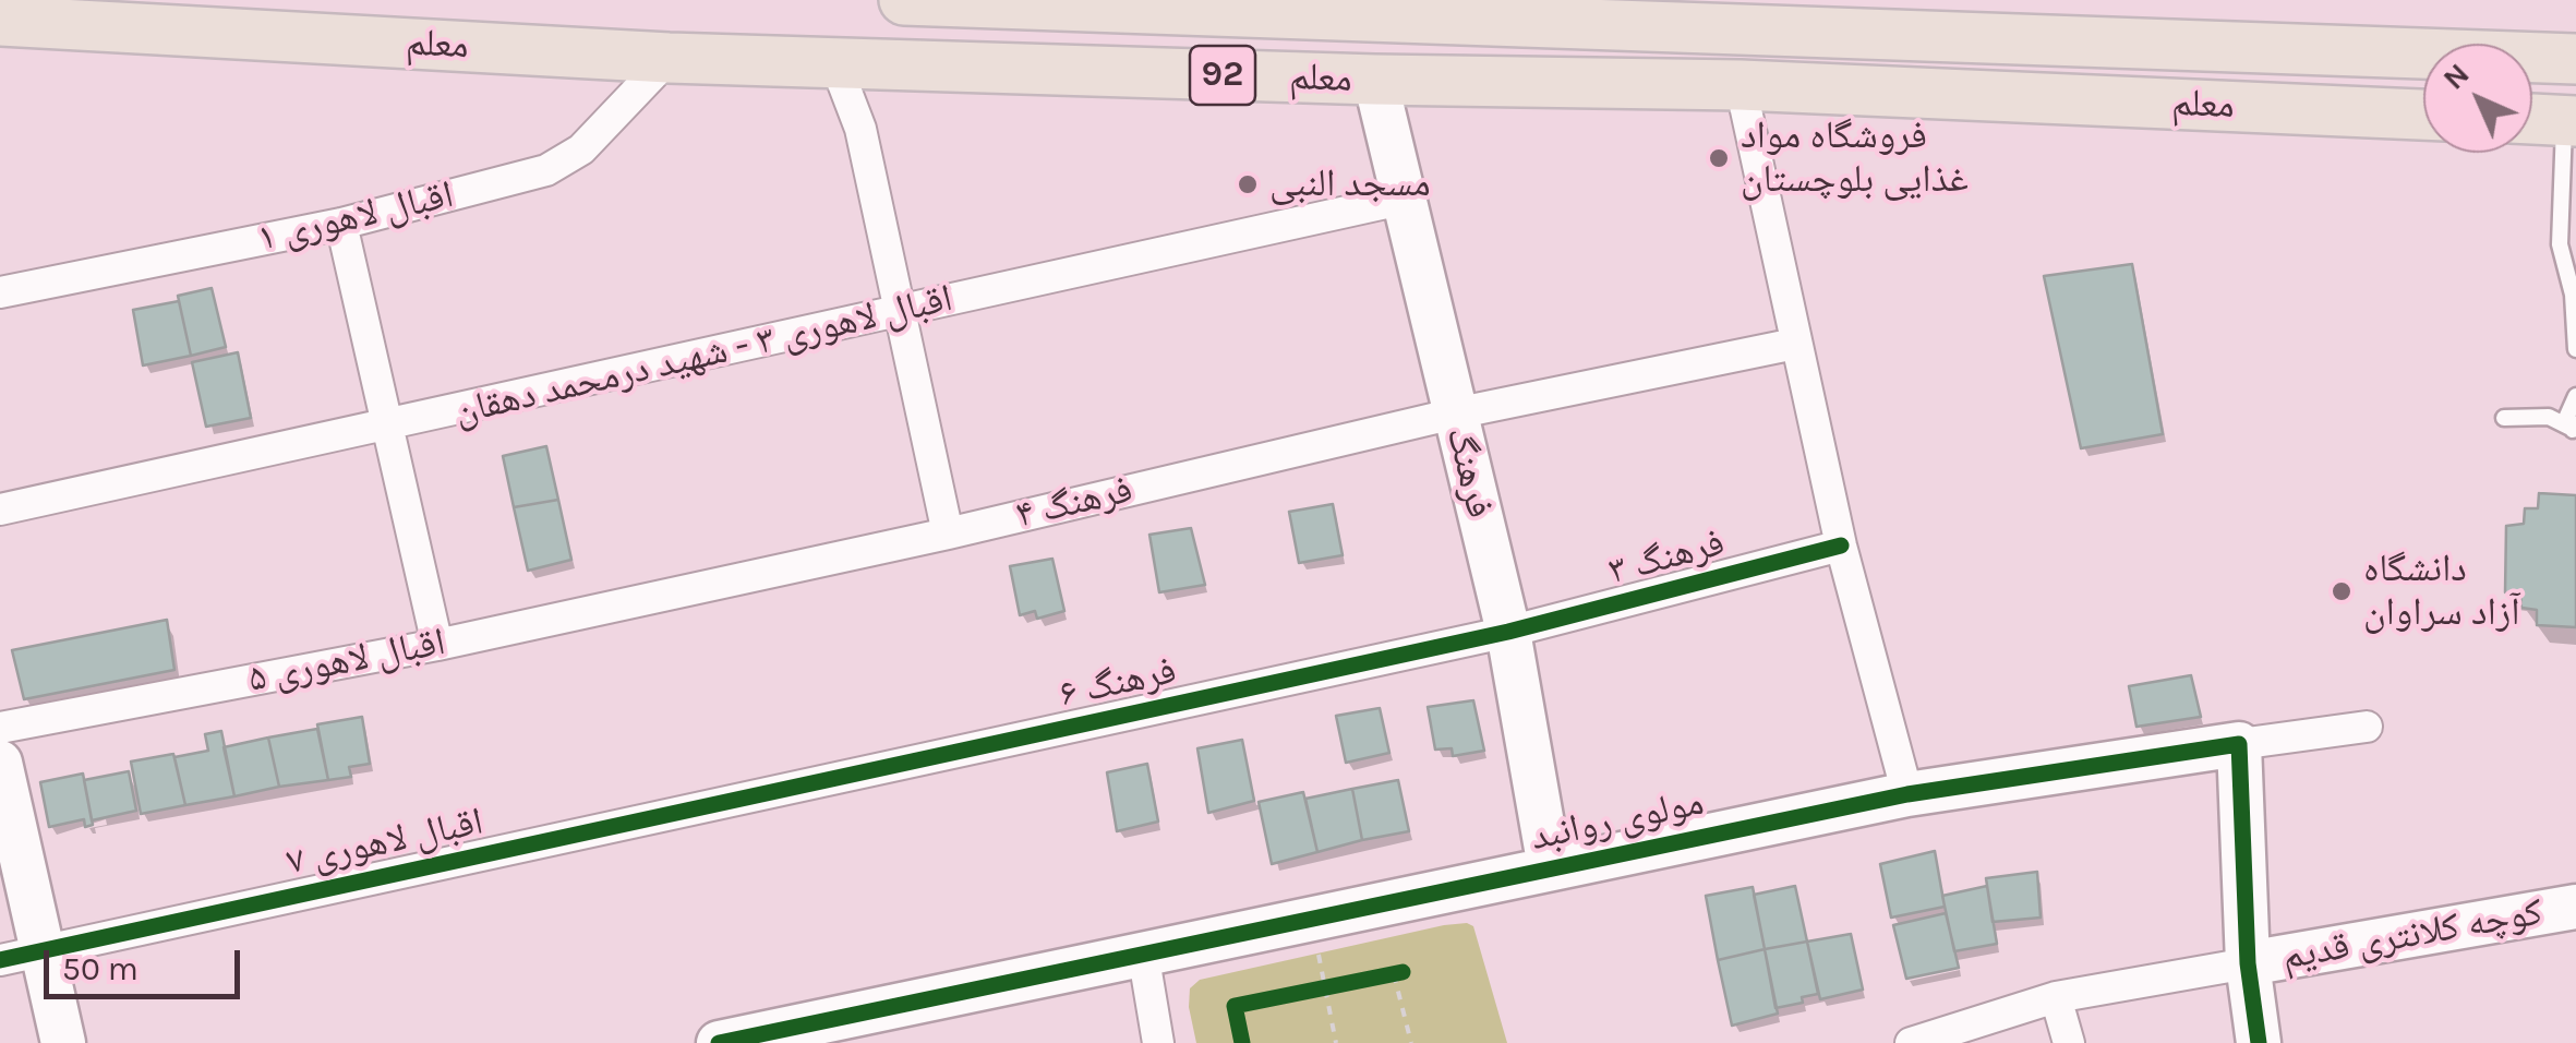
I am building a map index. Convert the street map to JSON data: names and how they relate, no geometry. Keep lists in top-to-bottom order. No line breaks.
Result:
{"streets":{"main road":["معلم","92"],"street":["اقبال لاهوری ۱","اقبال لاهوری ۳ - شهید درمحمد دهقان","فرهنگ","فرهنگ ۴","فرهنگ ۳","اقبال لاهوری ۵","فرهنگ ۶","مولوی روانبد","اقبال لاهوری ۷","کوچه کلانتری قدیم"]},"crossings":[["معلم","اقبال لاهوری ۱"],["معلم","فرهنگ"],["اقبال لاهوری ۳ - شهید درمحمد دهقان","فرهنگ"],["فرهنگ","فرهنگ ۴"],["فرهنگ","فرهنگ ۳"],["فرهنگ","فرهنگ ۶"],["فرهنگ","مولوی روانبد"],["فرهنگ ۴","اقبال لاهوری ۵"],["فرهنگ ۳","فرهنگ ۶"],["فرهنگ ۶","اقبال لاهوری ۷"]],"places":["فروشگاه مواد غذایی بلوچستان","مسجد النبی","دانشگاه آزاد سراوان"],"scale_bar":"50 m","north":"top left"}
